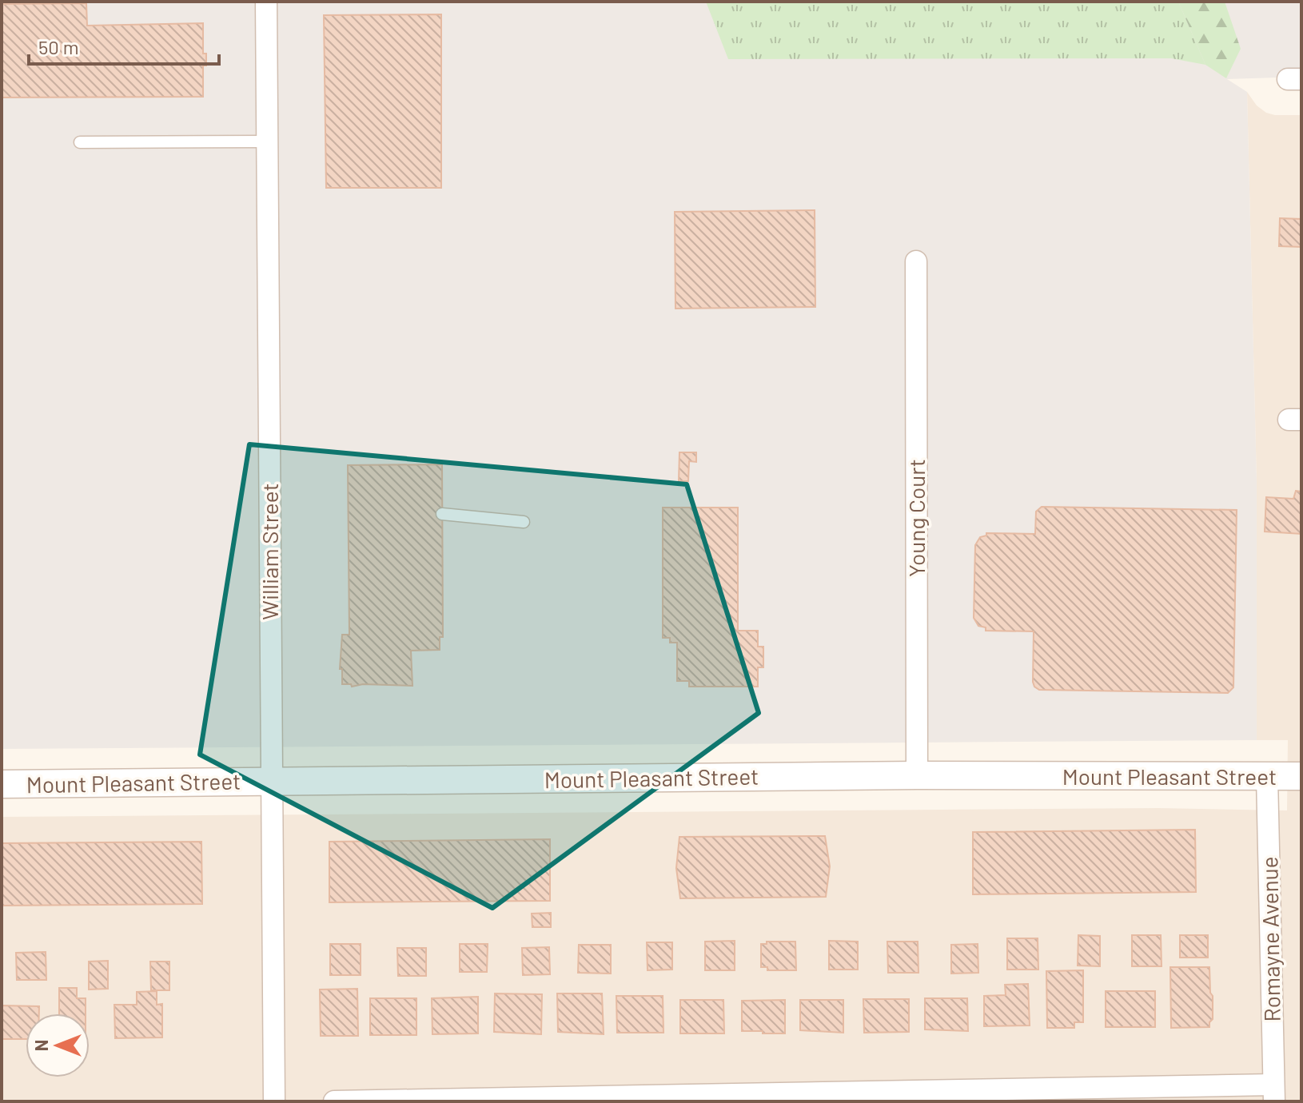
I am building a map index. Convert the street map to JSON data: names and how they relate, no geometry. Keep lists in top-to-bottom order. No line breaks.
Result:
{"streets":{"street":["Young Court","William Street","Mount Pleasant Street","Romayne Avenue"]},"crossings":[["Young Court","Mount Pleasant Street"],["William Street","Mount Pleasant Street"],["Mount Pleasant Street","Romayne Avenue"]],"scale_bar":"50 m","north":"left"}
